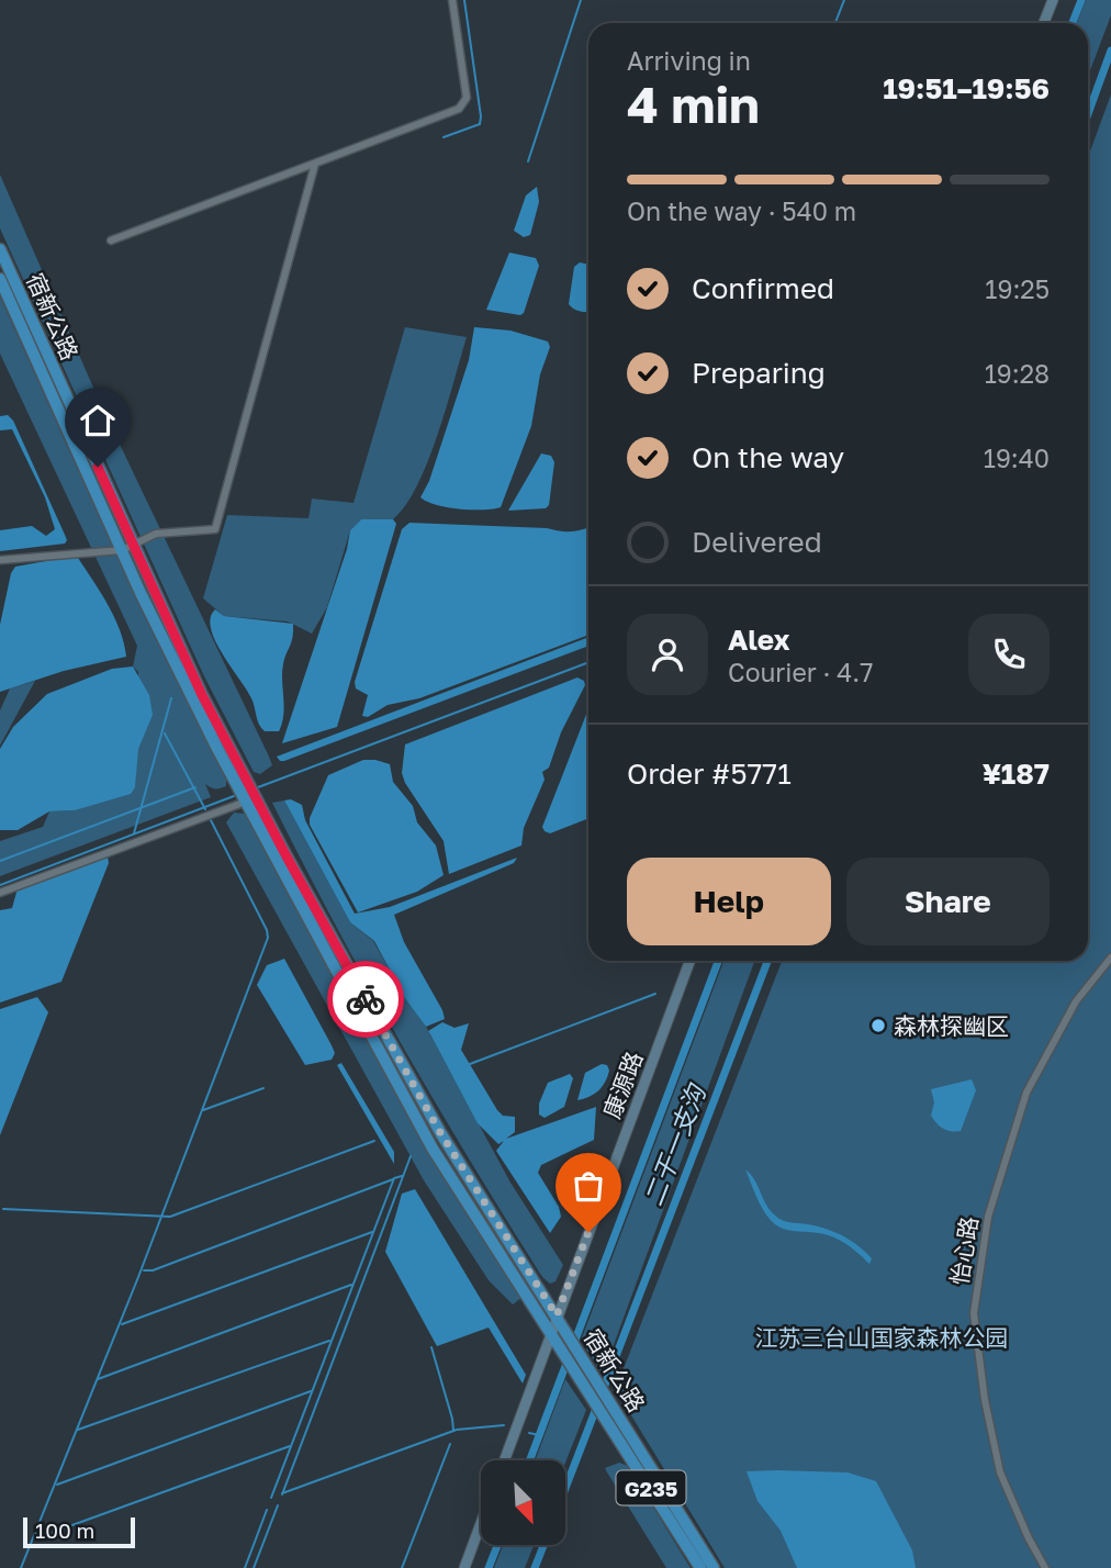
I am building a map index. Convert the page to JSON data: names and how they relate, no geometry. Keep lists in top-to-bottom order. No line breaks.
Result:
{"streets":{"highway":["宿新公路","G235"],"street":["康源路","怡心路"]},"crossings":[["宿新公路","康源路"]],"water":["二干一支沟"],"parks":["江苏三台山国家森林公园"],"places":["森林探幽区"],"scale_bar":"100 m","north":"bottom right","page":{"heading":["4 min","Arriving in","19:51–19:56"],"panel":["Alex","Courier · 4.7","Order #5771","¥187"],"bar":"On the way · 540 m","list":[["Confirmed","19:25"],["Preparing","19:28"],["On the way","19:40"],"Delivered"],"buttons":["Help","Share"],"scale":"100 m"}}
